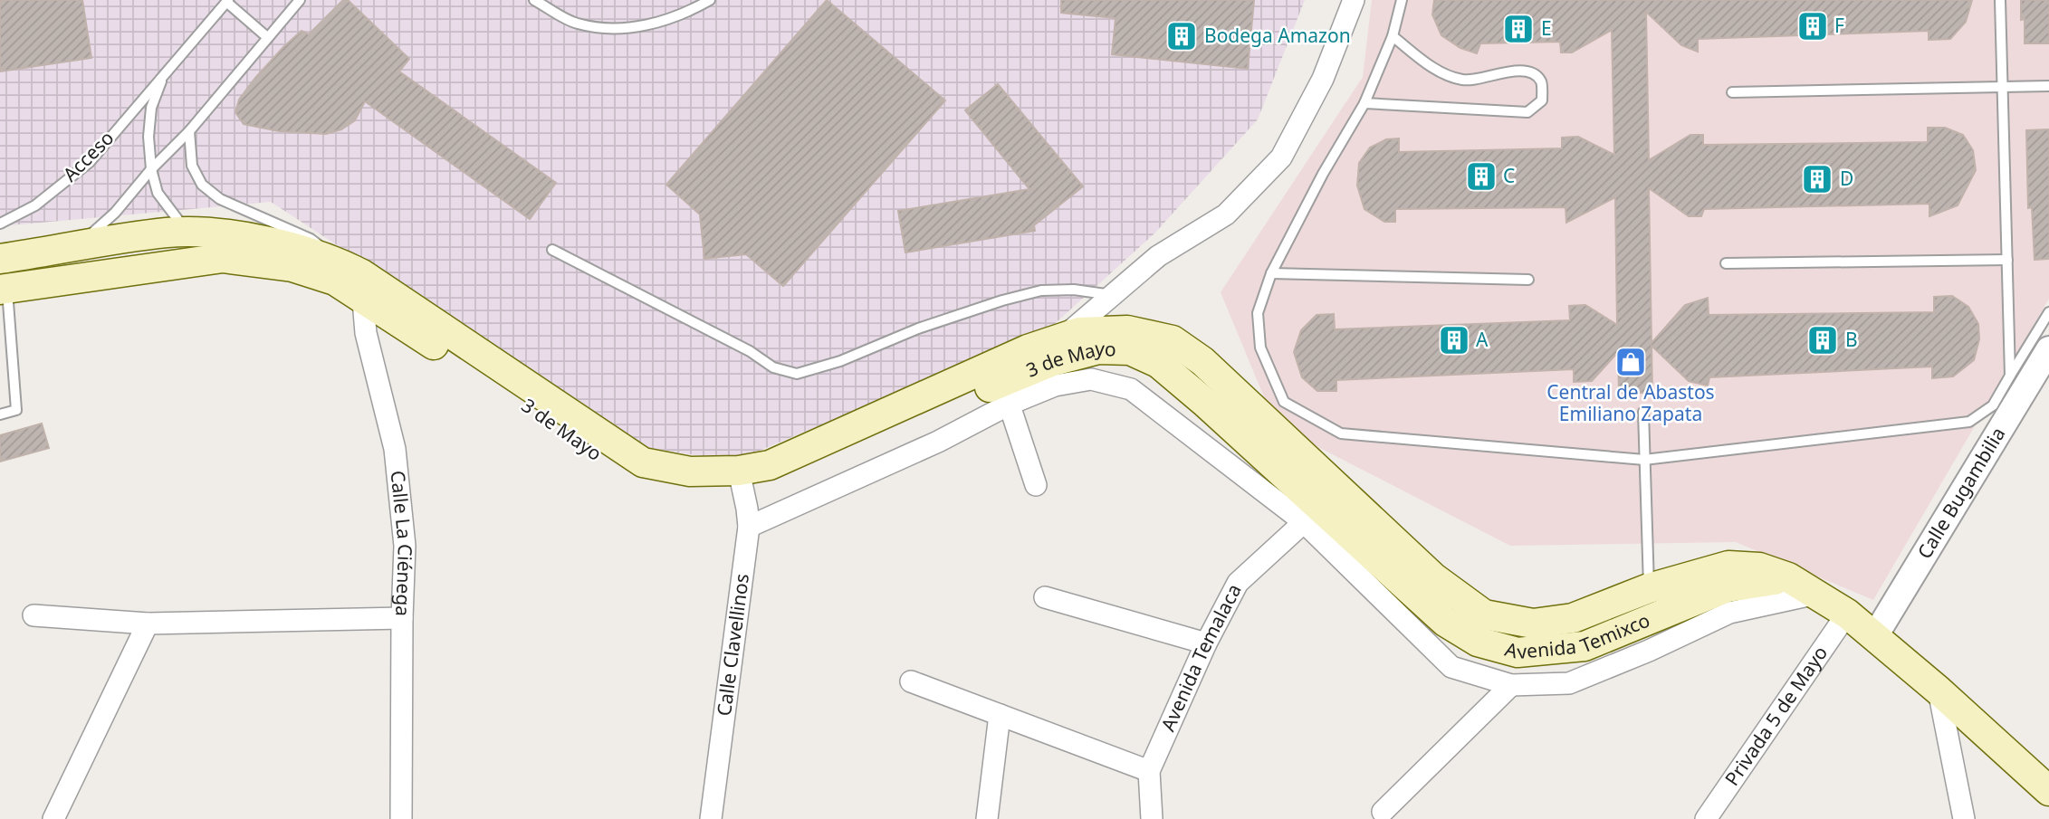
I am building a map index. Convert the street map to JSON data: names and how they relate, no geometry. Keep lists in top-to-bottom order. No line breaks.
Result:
{"streets":{"main road":["3 de Mayo","Avenida Temixco"],"street":["Calle Bugambilia","Calle La Ciénega","Calle Clavellinos","Avenida Temalaca","Privada 5 de Mayo"],"lane":["Acceso"]},"crossings":[["Acceso","3 de Mayo"],["3 de Mayo","Calle La Ciénega"],["3 de Mayo","Avenida Temixco"],["3 de Mayo","Calle Clavellinos"],["Calle Bugambilia","Avenida Temixco"],["Avenida Temixco","Privada 5 de Mayo"]],"places":{"building":["F","E","Bodega Amazon","C","D","A","B"],"shop":["Central de Abastos Emiliano Zapata"]}}
